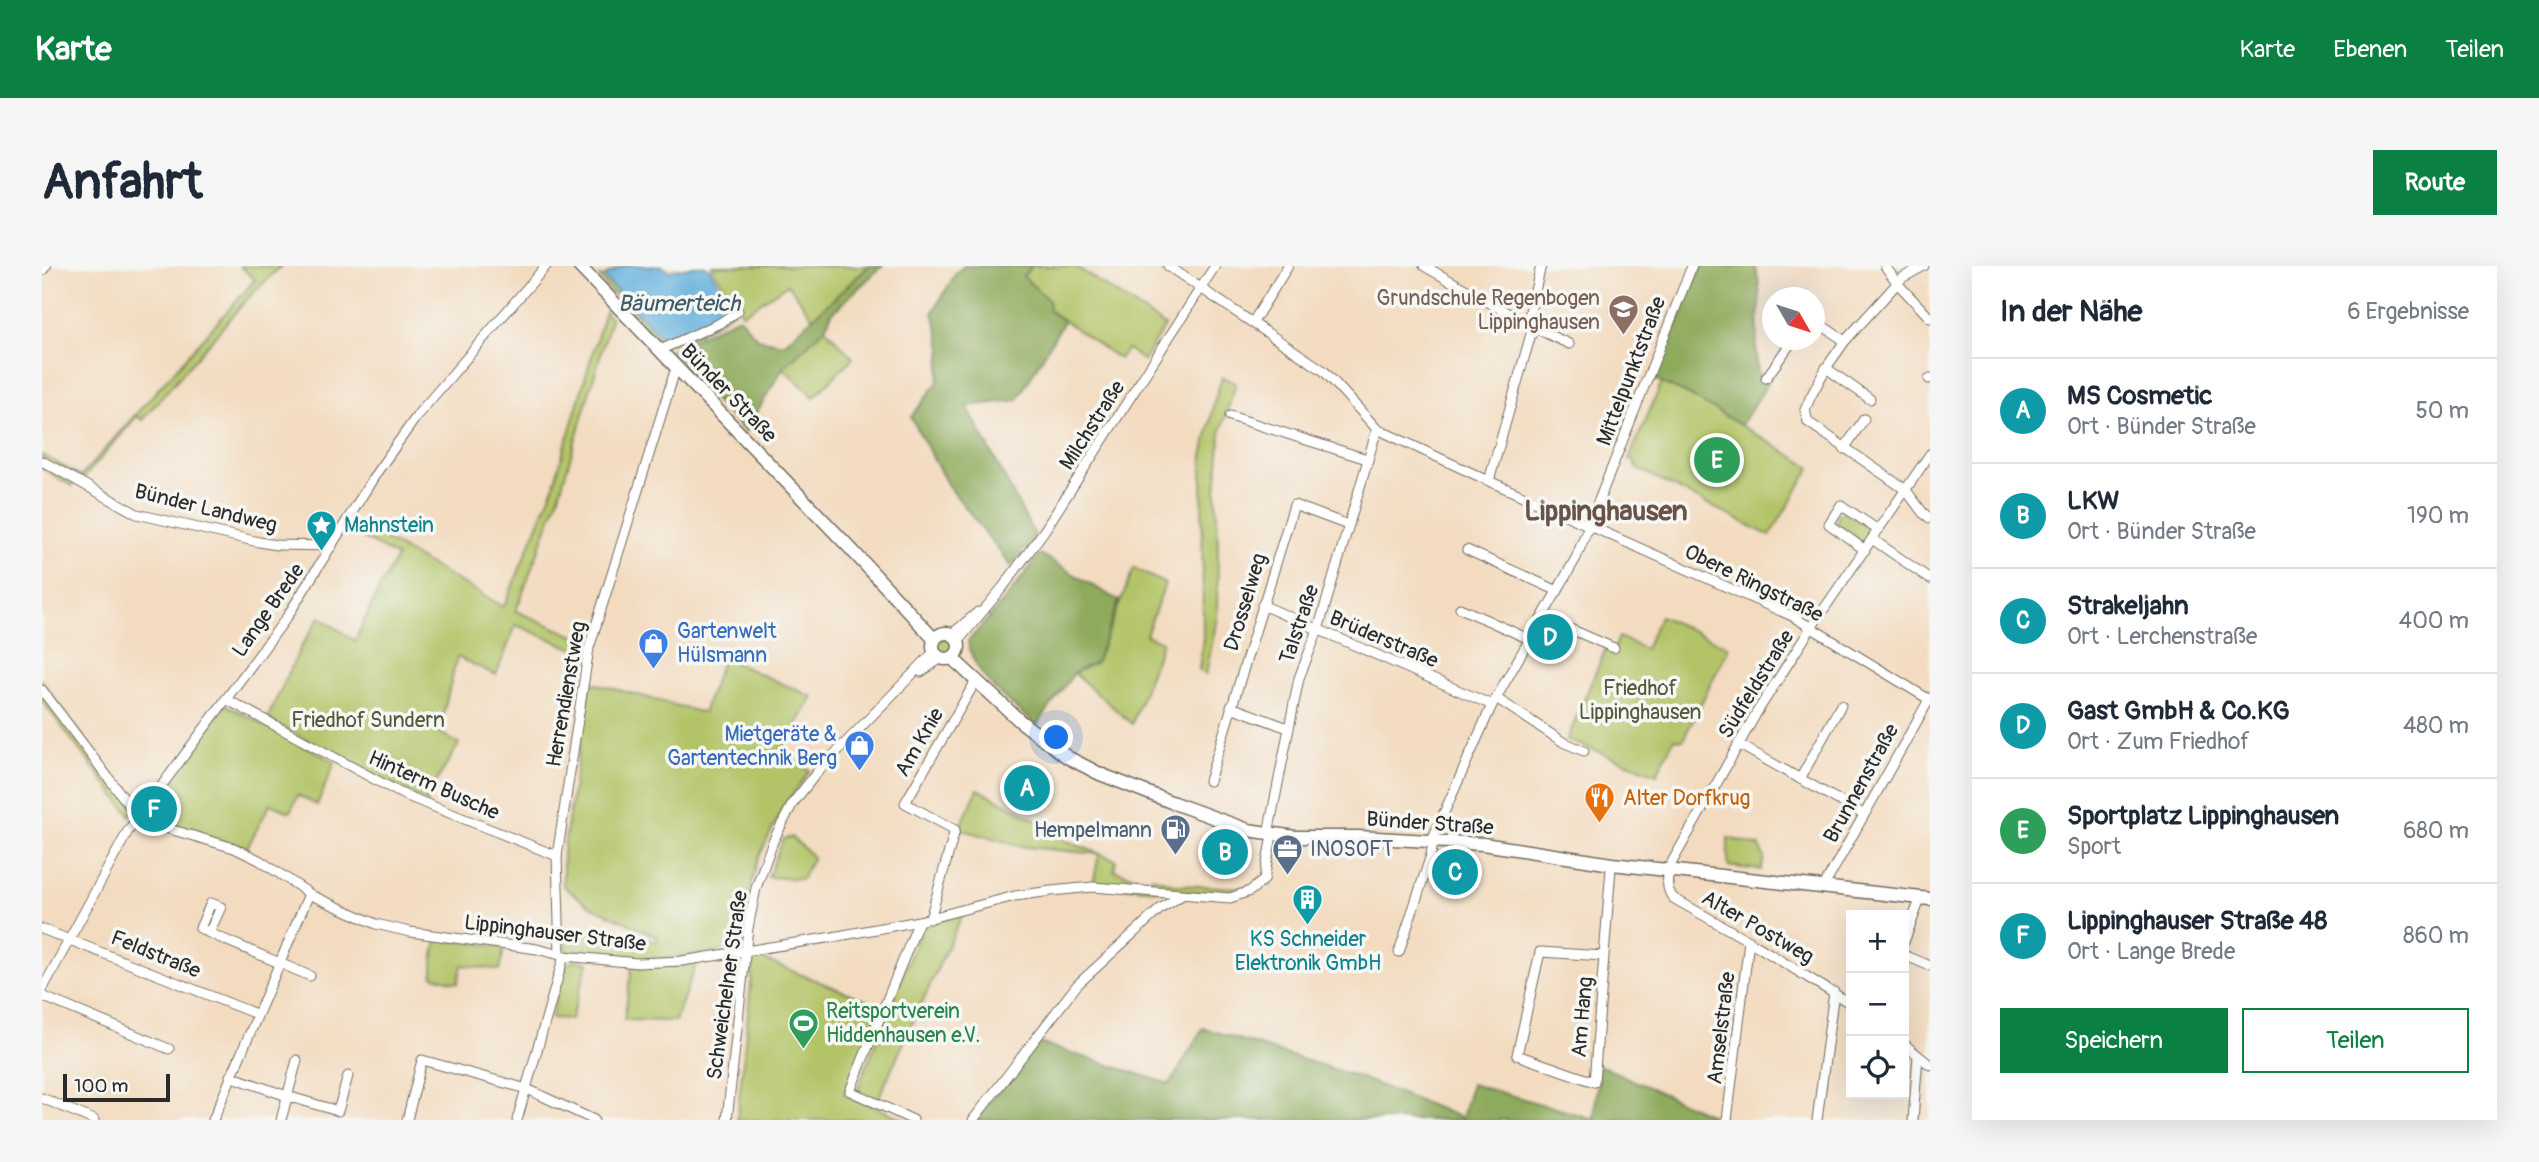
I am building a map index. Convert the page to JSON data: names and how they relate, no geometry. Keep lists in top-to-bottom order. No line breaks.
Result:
{"streets":{"main road":["Bünder Straße"],"street":["Mittelpunktstraße","Milchstraße","Bünder Landweg","Obere Ringstraße","Drosselweg","Lange Brede","Talstraße","Brüderstraße","Südfeldstraße","Herrendienstweg","Am Knie","Brunnenstraße","Hinterm Busche","Alter Postweg","Lippinghauser Straße","Feldstraße","Schweichelner Straße","Am Hang","Amselstraße"]},"crossings":[["Mittelpunktstraße","Bünder Straße"],["Mittelpunktstraße","Obere Ringstraße"],["Mittelpunktstraße","Brüderstraße"],["Bünder Straße","Milchstraße"],["Bünder Straße","Talstraße"],["Bünder Straße","Südfeldstraße"],["Bünder Straße","Herrendienstweg"],["Bünder Straße","Am Knie"],["Bünder Straße","Brunnenstraße"],["Bünder Straße","Alter Postweg"],["Bünder Straße","Lippinghauser Straße"],["Bünder Straße","Schweichelner Straße"],["Bünder Straße","Am Hang"],["Milchstraße","Obere Ringstraße"],["Milchstraße","Schweichelner Straße"],["Bünder Landweg","Lange Brede"],["Obere Ringstraße","Talstraße"],["Obere Ringstraße","Südfeldstraße"],["Obere Ringstraße","Brunnenstraße"],["Drosselweg","Talstraße"],["Drosselweg","Brüderstraße"],["Lange Brede","Hinterm Busche"],["Lange Brede","Lippinghauser Straße"],["Lange Brede","Feldstraße"],["Talstraße","Brüderstraße"],["Talstraße","Lippinghauser Straße"],["Südfeldstraße","Alter Postweg"],["Herrendienstweg","Hinterm Busche"],["Herrendienstweg","Lippinghauser Straße"],["Am Knie","Lippinghauser Straße"],["Alter Postweg","Amselstraße"],["Lippinghauser Straße","Schweichelner Straße"]],"districts":["Lippinghausen"],"water":["Bäumerteich"],"parks":["Friedhof Lippinghausen","Friedhof Sundern"],"places":{"school or university":["Grundschule Regenbogen Lippinghausen"],"place":["Mahnstein"],"shop":["Gartenwelt Hülsmann","Mietgeräte & Gartentechnik Berg"],"restaurant":["Alter Dorfkrug"],"fuel station":["Hempelmann"],"office":["INOSOFT"],"building":["KS Schneider Elektronik GmbH"],"sports":["Reitsportverein Hiddenhausen e.V."]},"scale_bar":"100 m","north":"bottom right","page":{"header":"Karte","nav":["Karte","Ebenen","Teilen"],"buttons":["Route",["Speichern","Teilen"]],"title":"Anfahrt","heading":["In der Nähe","6 Ergebnisse"],"list":[{"mark":"A","name":"MS Cosmetic","note":"Ort · Bünder Straße","value":"50 m"},{"mark":"B","name":"LKW","note":"Ort · Bünder Straße","value":"190 m"},{"mark":"C","name":"Strakeljahn","note":"Ort · Lerchenstraße","value":"400 m"},{"mark":"D","name":"Gast GmbH & Co.KG","note":"Ort · Zum Friedhof","value":"480 m"},{"mark":"E","name":"Sportplatz Lippinghausen","note":"Sport","value":"680 m"},{"mark":"F","name":"Lippinghauser Straße 48","note":"Ort · Lange Brede","value":"860 m"}],"pins":["E","D","A","F","B","C"],"map_buttons":["+","−"],"scale":"100 m"}}
